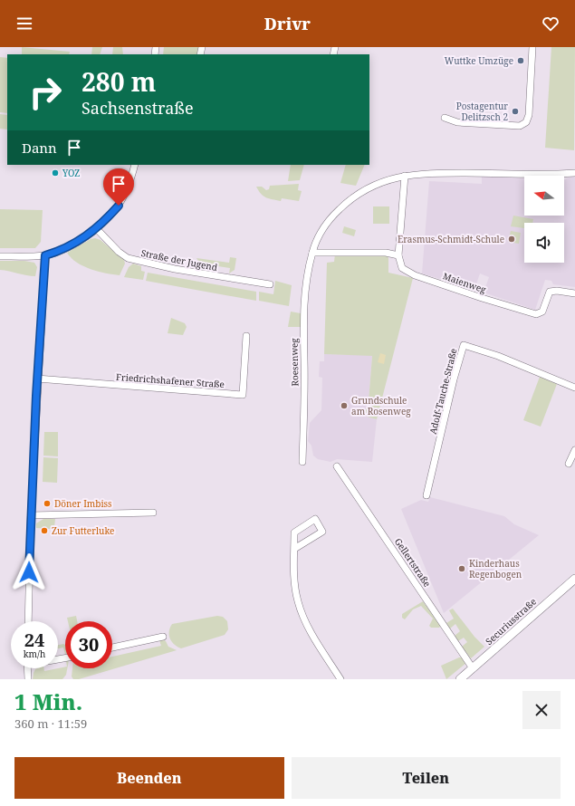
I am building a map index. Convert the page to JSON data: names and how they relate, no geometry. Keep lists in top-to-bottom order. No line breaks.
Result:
{"streets":{"street":["Straße der Jugend","Maienweg","Roesenweg","Friedrichshafener Straße","Adolf-Tauche-Straße","Gellertstraße","Securiusstraße"]},"crossings":[["Gellertstraße","Securiusstraße"]],"places":["Wuttke Umzüge","Postagentur Delitzsch 2","YOZ","Erasmus-Schmidt-Schule","Grundschule am Rosenweg","Döner Imbiss","Zur Futterluke","Kinderhaus Regenbogen"],"north":"left","page":{"header":"Drivr","turn":["280 m","Sachsenstraße"],"then":"Dann","speed":"24 km/h","limit":"30","heading":["1 Min.","360 m · 11:59"],"buttons":["Beenden","Teilen"]}}
